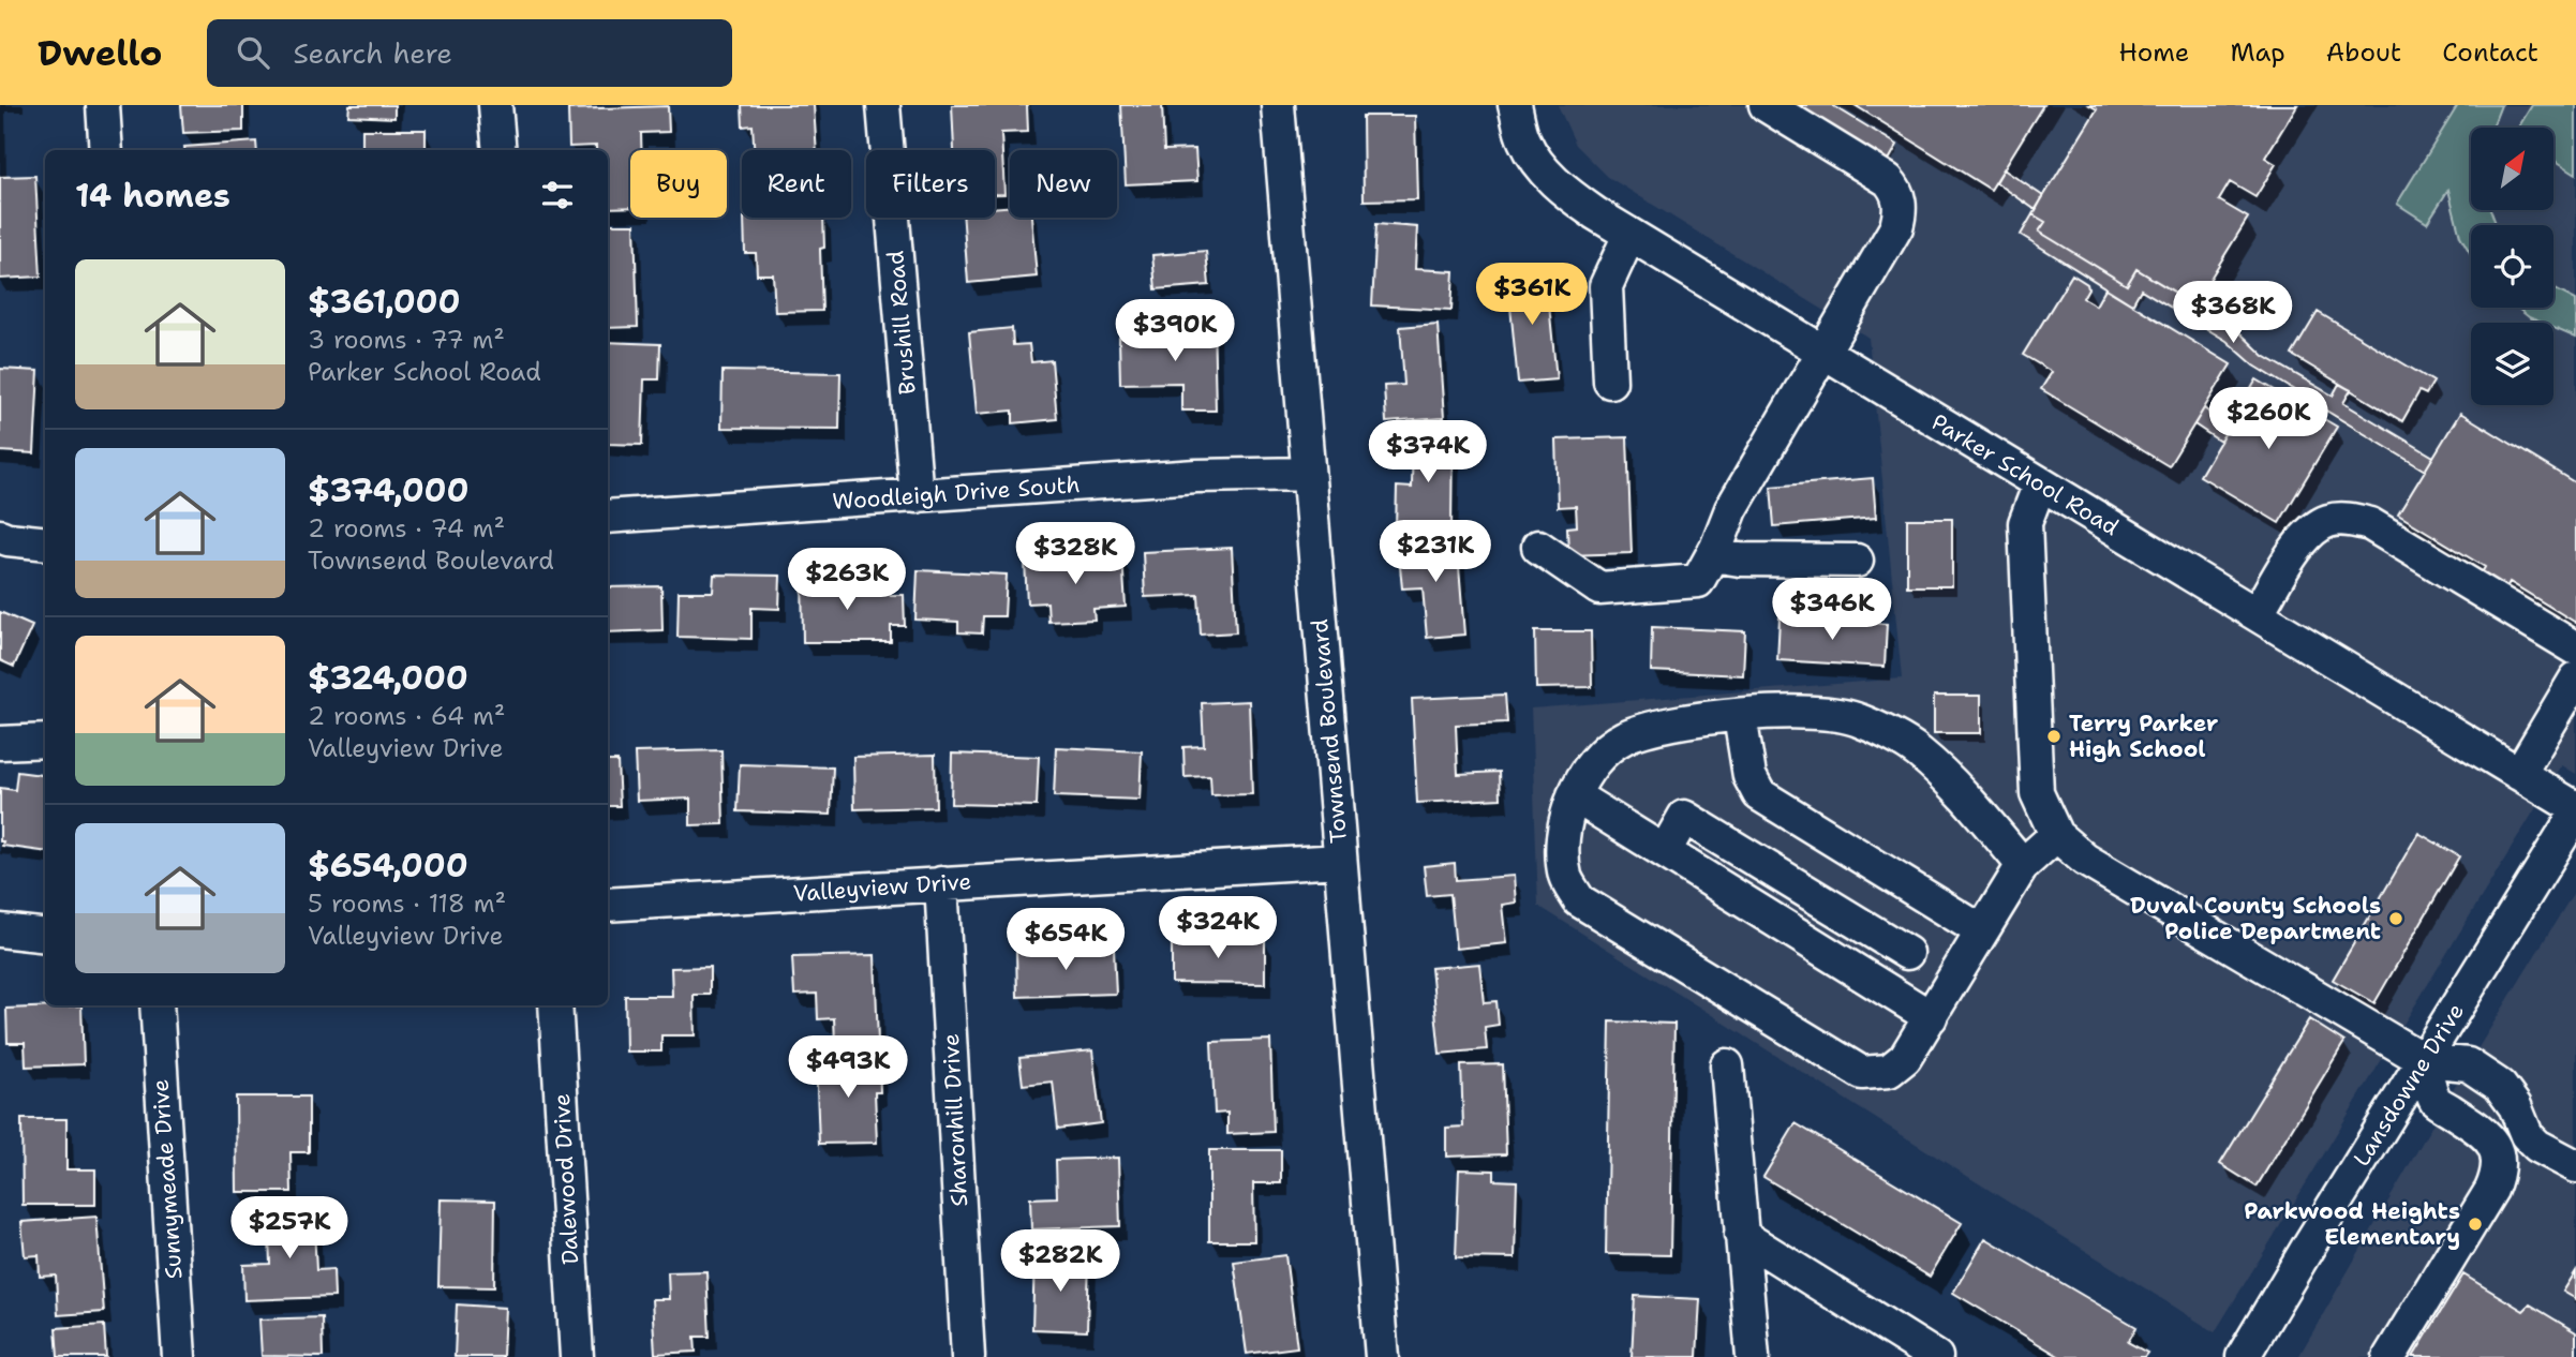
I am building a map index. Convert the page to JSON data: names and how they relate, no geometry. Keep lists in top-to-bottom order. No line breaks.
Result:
{"streets":{"street":["Brushill Road","Parker School Road","Woodleigh Drive South","Townsend Boulevard","Valleyview Drive","Lansdowne Drive","Sharonhill Drive","Sunnymeade Drive","Dalewood Drive"]},"crossings":[["Brushill Road","Woodleigh Drive South"],["Parker School Road","Lansdowne Drive"],["Woodleigh Drive South","Townsend Boulevard"],["Townsend Boulevard","Valleyview Drive"],["Valleyview Drive","Sharonhill Drive"]],"places":["Terry Parker High School","Duval County Schools Police Department","Parkwood Heights Elementary"],"north":"top right","page":{"header":"Dwello","search":"Search here","nav":["Home","Map","About","Contact"],"chip":["Buy","Rent","Filters","New"],"heading":"14 homes","list":[{"name":"$361,000","note":"3 rooms · 77 m² · Parker School Road"},{"name":"$374,000","note":"2 rooms · 74 m² · Townsend Boulevard"},{"name":"$324,000","note":"2 rooms · 64 m² · Valleyview Drive"},{"name":"$654,000","note":"5 rooms · 118 m² · Valleyview Drive"}],"price":["$361K","$368K","$390K","$260K","$374K","$231K","$328K","$263K","$346K","$324K","$654K","$493K","$257K","$282K"]}}
